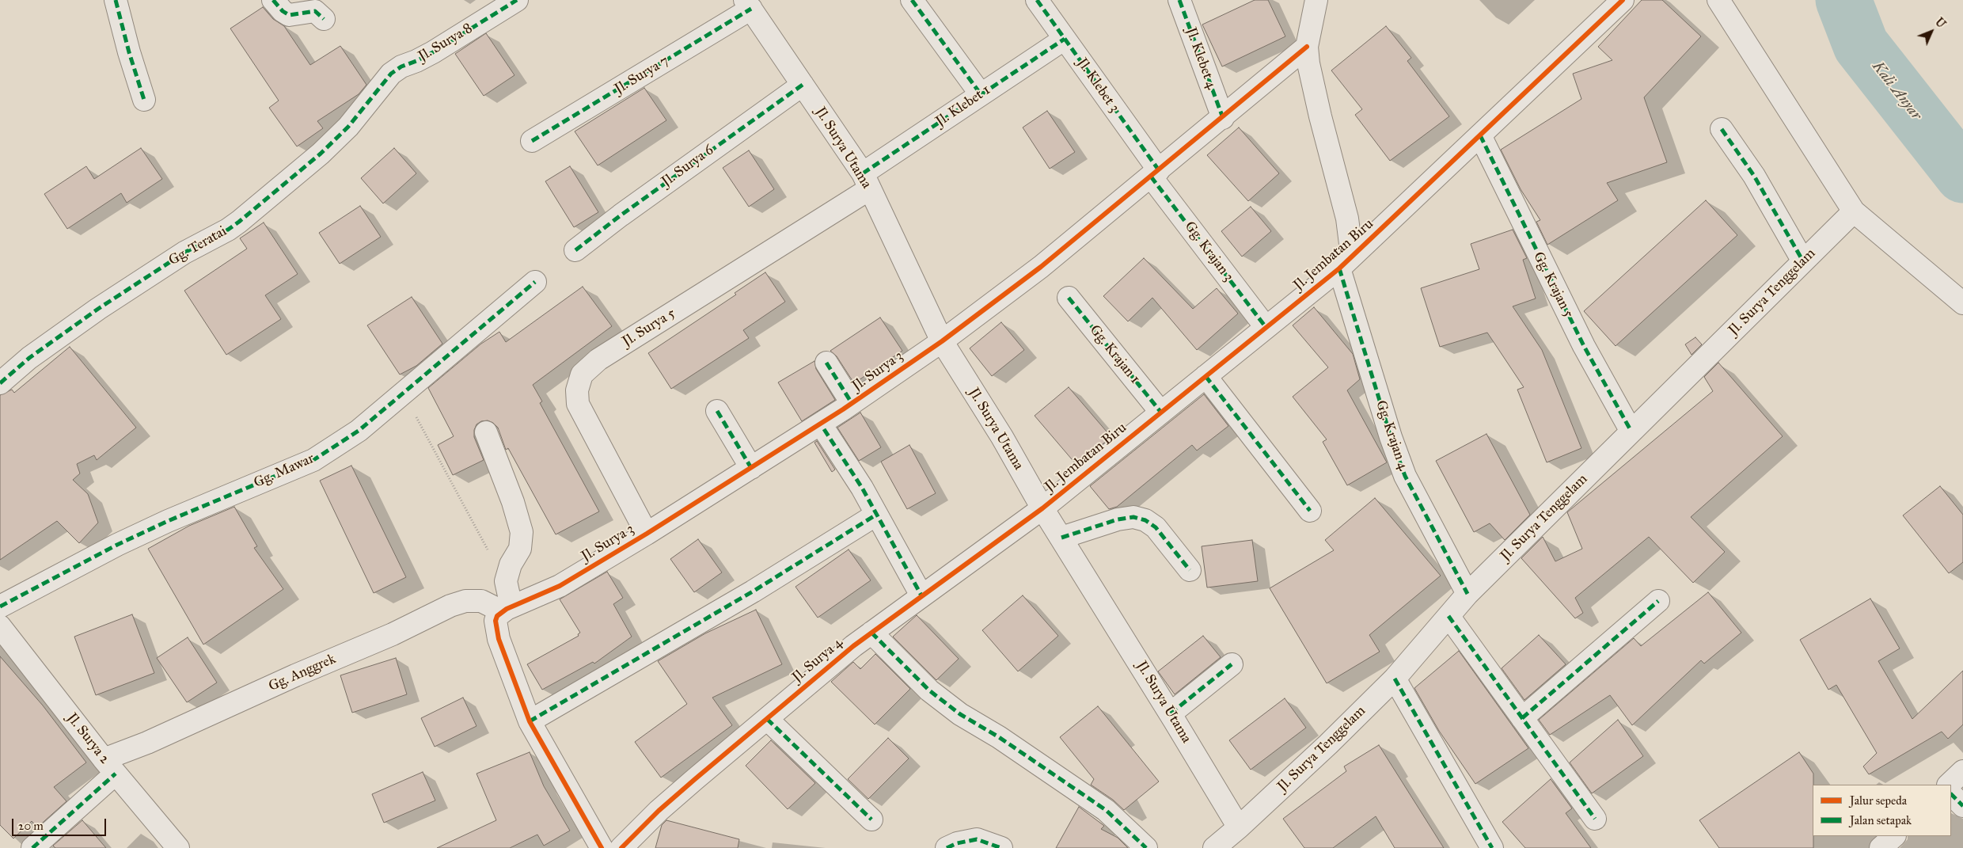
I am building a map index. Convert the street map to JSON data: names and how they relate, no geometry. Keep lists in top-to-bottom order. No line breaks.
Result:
{"streets":{"street":["Jl. Surya 8","Jl. Klebet 4","Jl. Surya 7","Jl. Klebet 3","Jl. Klebet 1","Jl. Surya Utama","Jl. Surya 6","Gg. Teratai","Gg. Krajan 3","Jl. Jembatan Biru","Gg. Krajan 5","Jl. Surya Tenggelam","Jl. Surya 5","Gg. Krajan 1","Jl. Surya 3","Gg. Krajan 4","Gg. Mawar","Jl. Surya 4","Gg. Anggrek","Jl. Surya 2"]},"crossings":[["Jl. Surya 8","Gg. Teratai"],["Jl. Klebet 4","Jl. Surya 3"],["Jl. Surya 7","Jl. Surya Utama"],["Jl. Klebet 3","Jl. Klebet 1"],["Jl. Klebet 3","Gg. Krajan 3"],["Jl. Klebet 3","Jl. Surya 3"],["Jl. Klebet 1","Jl. Surya Utama"],["Jl. Klebet 1","Jl. Surya 5"],["Jl. Surya Utama","Jl. Surya 6"],["Jl. Surya Utama","Jl. Jembatan Biru"],["Jl. Surya Utama","Jl. Surya Tenggelam"],["Jl. Surya Utama","Jl. Surya 5"],["Jl. Surya Utama","Jl. Surya 3"],["Jl. Surya Utama","Jl. Surya 4"],["Gg. Krajan 3","Jl. Jembatan Biru"],["Gg. Krajan 3","Jl. Surya 3"],["Jl. Jembatan Biru","Gg. Krajan 5"],["Jl. Jembatan Biru","Gg. Krajan 1"],["Jl. Jembatan Biru","Gg. Krajan 4"],["Jl. Jembatan Biru","Jl. Surya 4"],["Gg. Krajan 5","Jl. Surya Tenggelam"],["Jl. Surya Tenggelam","Gg. Krajan 4"],["Jl. Surya 5","Jl. Surya 3"],["Jl. Surya 3","Gg. Krajan 4"],["Jl. Surya 3","Gg. Anggrek"],["Gg. Anggrek","Jl. Surya 2"]],"water":["Kali Anyar"],"legend":["Jalur sepeda","Jalan setapak"],"scale_bar":"20 m","north":"top right"}
